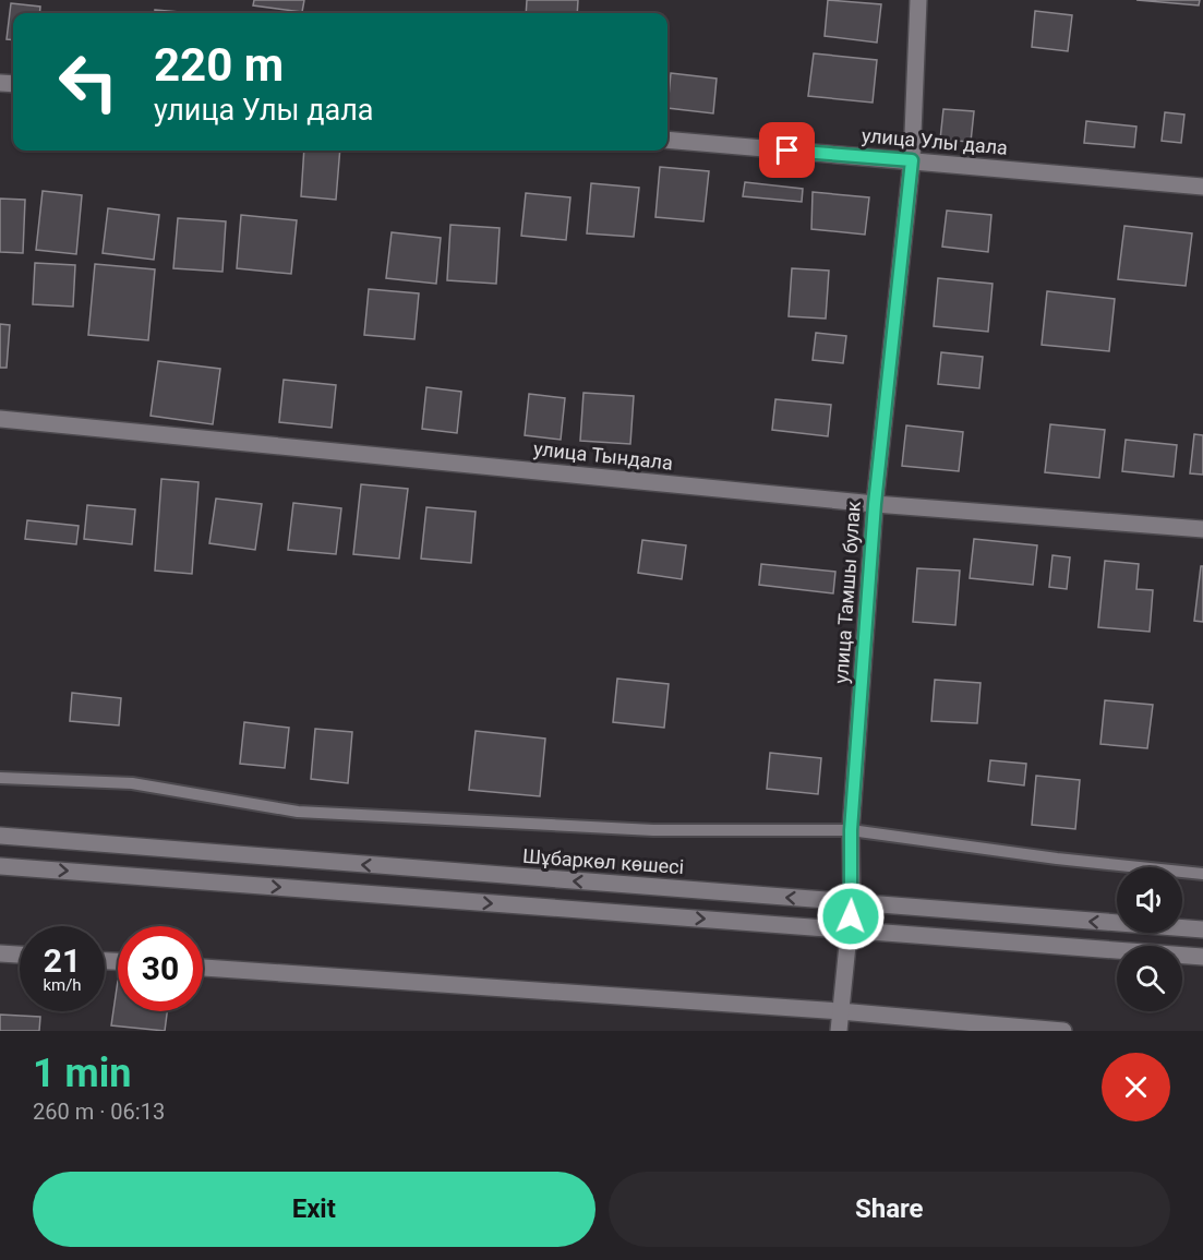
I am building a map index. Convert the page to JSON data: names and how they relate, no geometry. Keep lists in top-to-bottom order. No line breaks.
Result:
{"streets":{"street":["улица Улы дала","улица Тындала","улица Тамшы булак","Шұбаркөл көшесі"]},"crossings":[["улица Улы дала","улица Тамшы булак"],["улица Тындала","улица Тамшы булак"],["улица Тамшы булак","Шұбаркөл көшесі"]],"page":{"turn":["220 m","улица Улы дала"],"speed":"21 km/h","limit":"30","heading":["1 min","260 m · 06:13"],"buttons":["Exit","Share"]}}
